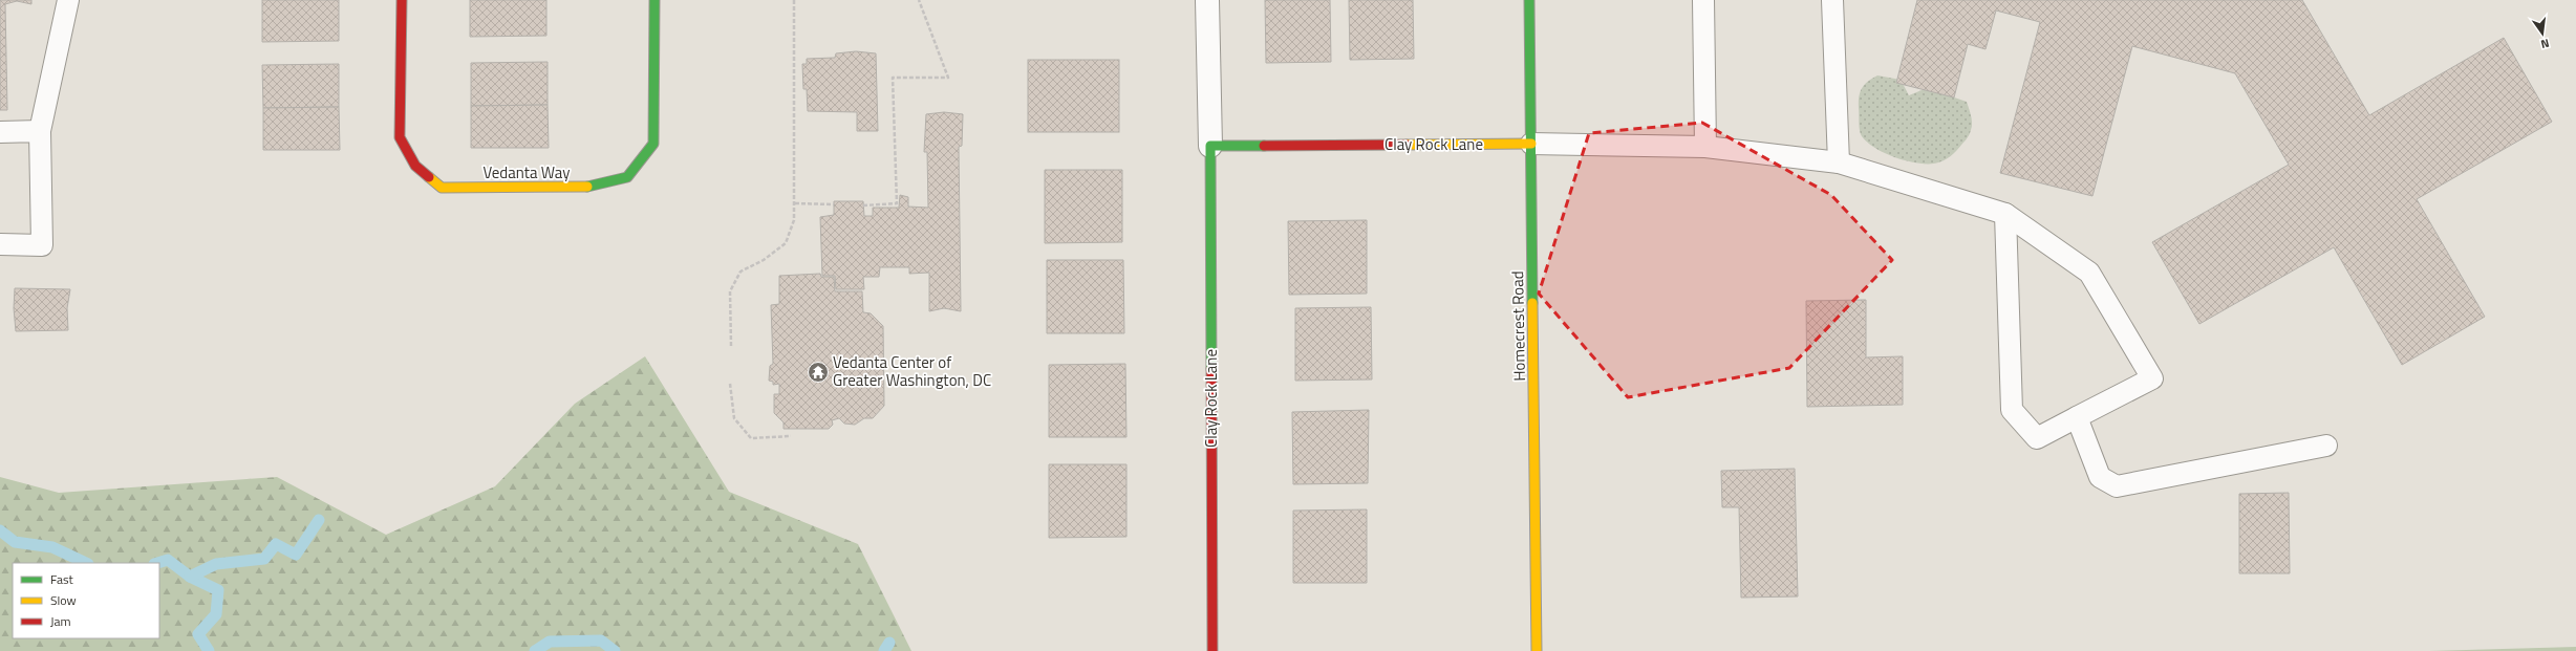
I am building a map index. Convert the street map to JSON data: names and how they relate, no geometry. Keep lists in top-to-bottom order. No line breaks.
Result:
{"streets":{"street":["Clay Rock Lane","Vedanta Way","Homecrest Road"]},"crossings":[["Clay Rock Lane","Homecrest Road"]],"places":{"temple":["Vedanta Center of Greater Washington, DC"]},"legend":["Fast","Slow","Jam"],"north":"bottom"}
